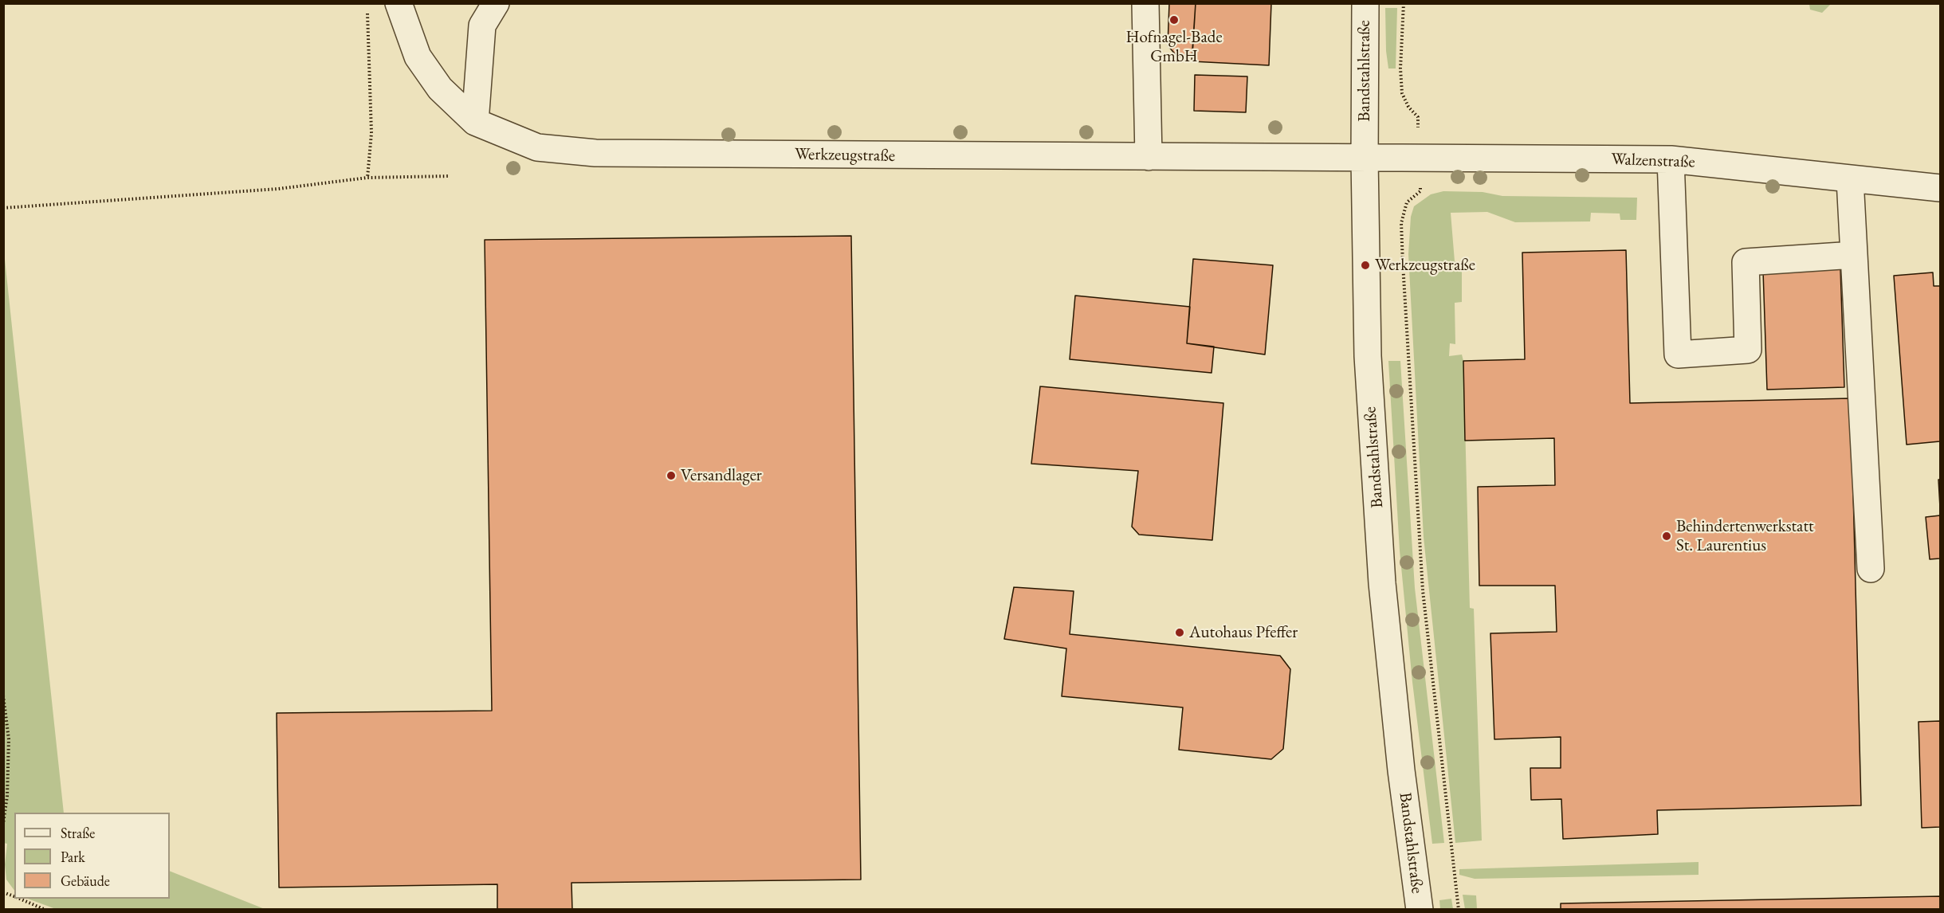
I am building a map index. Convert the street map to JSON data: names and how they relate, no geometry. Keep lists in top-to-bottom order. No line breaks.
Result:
{"streets":{"street":["Bandstahlstraße","Werkzeugstraße","Walzenstraße"]},"crossings":[["Bandstahlstraße","Werkzeugstraße"],["Bandstahlstraße","Walzenstraße"],["Werkzeugstraße","Walzenstraße"]],"places":["Hofnagel-Bade GmbH","Werkzeugstraße","Versandlager","Behindertenwerkstatt St. Laurentius","Autohaus Pfeffer"],"legend":["Straße","Park","Gebäude"]}
